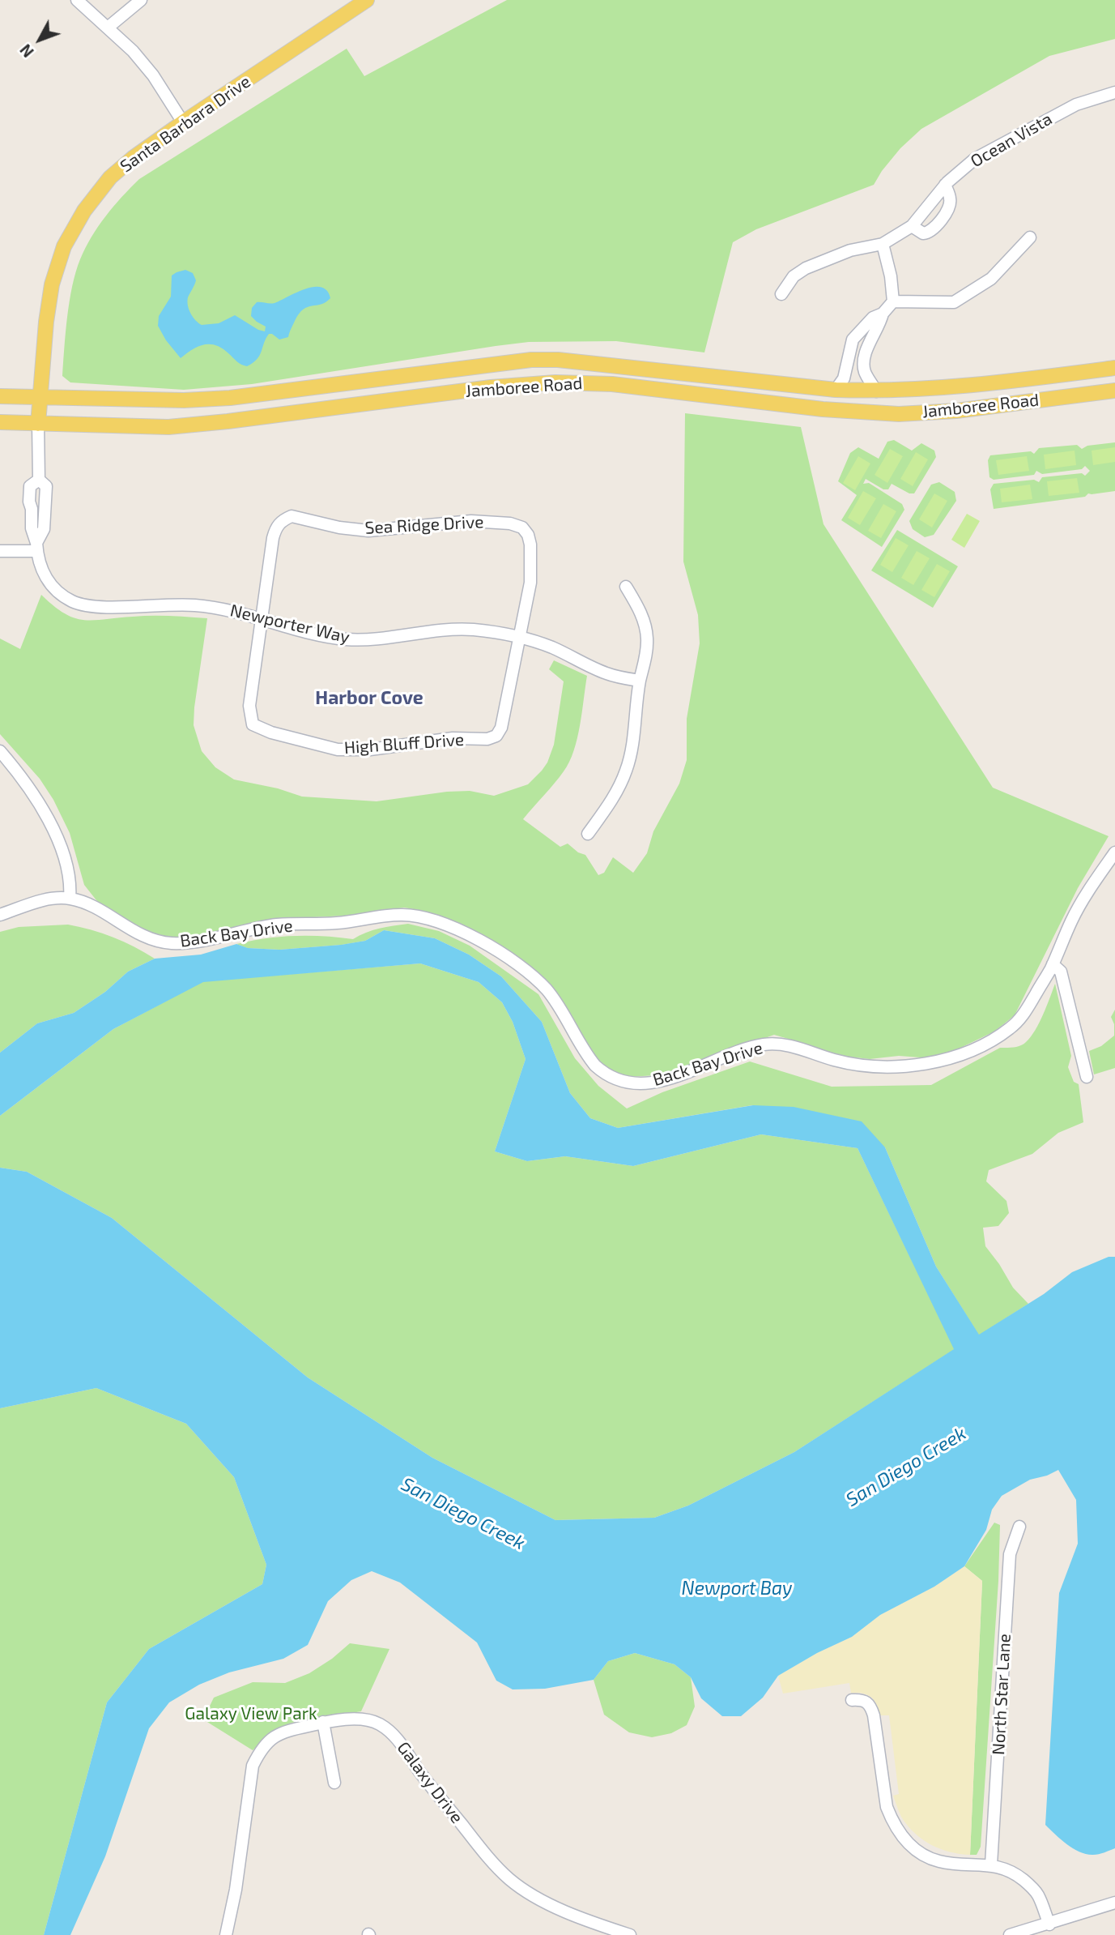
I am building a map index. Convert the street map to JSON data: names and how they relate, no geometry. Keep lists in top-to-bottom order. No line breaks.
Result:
{"streets":{"main road":["Santa Barbara Drive","Jamboree Road"],"street":["Ocean Vista","Sea Ridge Drive","Newporter Way","High Bluff Drive","Back Bay Drive","North Star Lane","Galaxy Drive"]},"crossings":[["Santa Barbara Drive","Jamboree Road"],["Santa Barbara Drive","Newporter Way"],["Jamboree Road","Newporter Way"],["Sea Ridge Drive","Newporter Way"],["Sea Ridge Drive","High Bluff Drive"],["Newporter Way","High Bluff Drive"]],"districts":["Harbor Cove"],"water":["San Diego Creek","Newport Bay"],"parks":["Galaxy View Park"],"north":"bottom left"}
